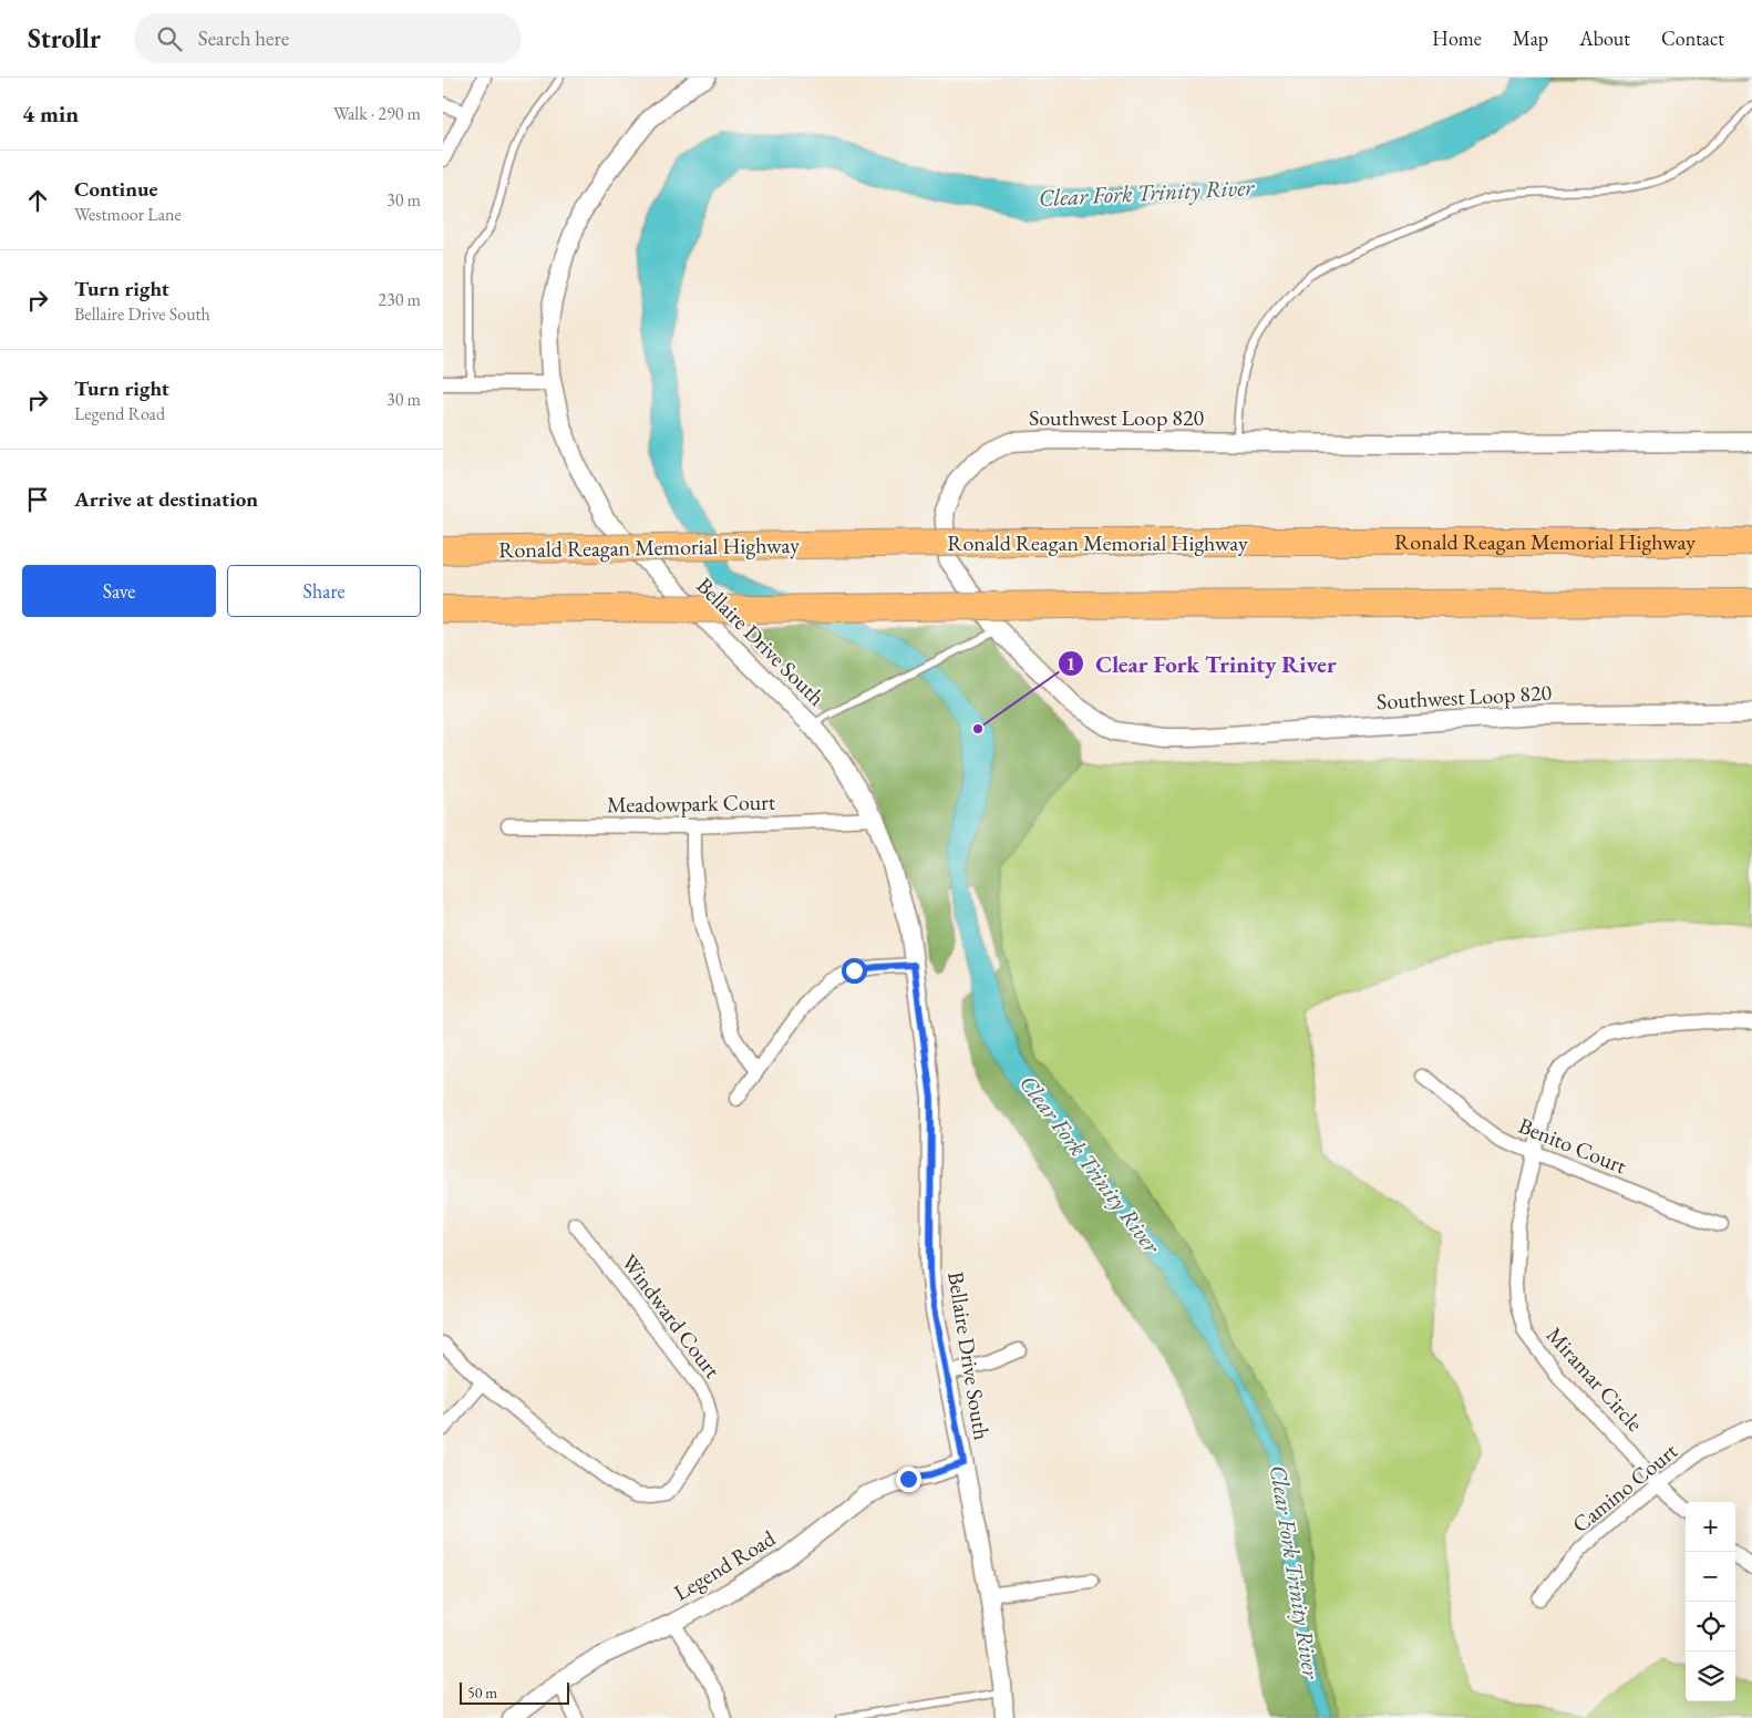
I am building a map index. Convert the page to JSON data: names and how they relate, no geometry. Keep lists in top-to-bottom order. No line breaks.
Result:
{"streets":{"highway":["Ronald Reagan Memorial Highway"],"street":["Southwest Loop 820","Bellaire Drive South","Meadowpark Court","Benito Court","Windward Court","Miramar Circle","Camino Court","Legend Road"]},"crossings":[["Bellaire Drive South","Meadowpark Court"],["Bellaire Drive South","Legend Road"],["Benito Court","Miramar Circle"],["Miramar Circle","Camino Court"]],"water":["Clear Fork Trinity River"],"places":["Clear Fork Trinity River"],"scale_bar":"50 m","page":{"header":"Strollr","search":"Search here","nav":["Home","Map","About","Contact"],"heading":["4 min","Walk · 290 m"],"list":[["Continue","Westmoor Lane","30 m"],["Turn right","Bellaire Drive South","230 m"],["Turn right","Legend Road","30 m"],"Arrive at destination"],"buttons":["Save","Share"],"map_buttons":["+","−"],"scale":"50 m"}}
